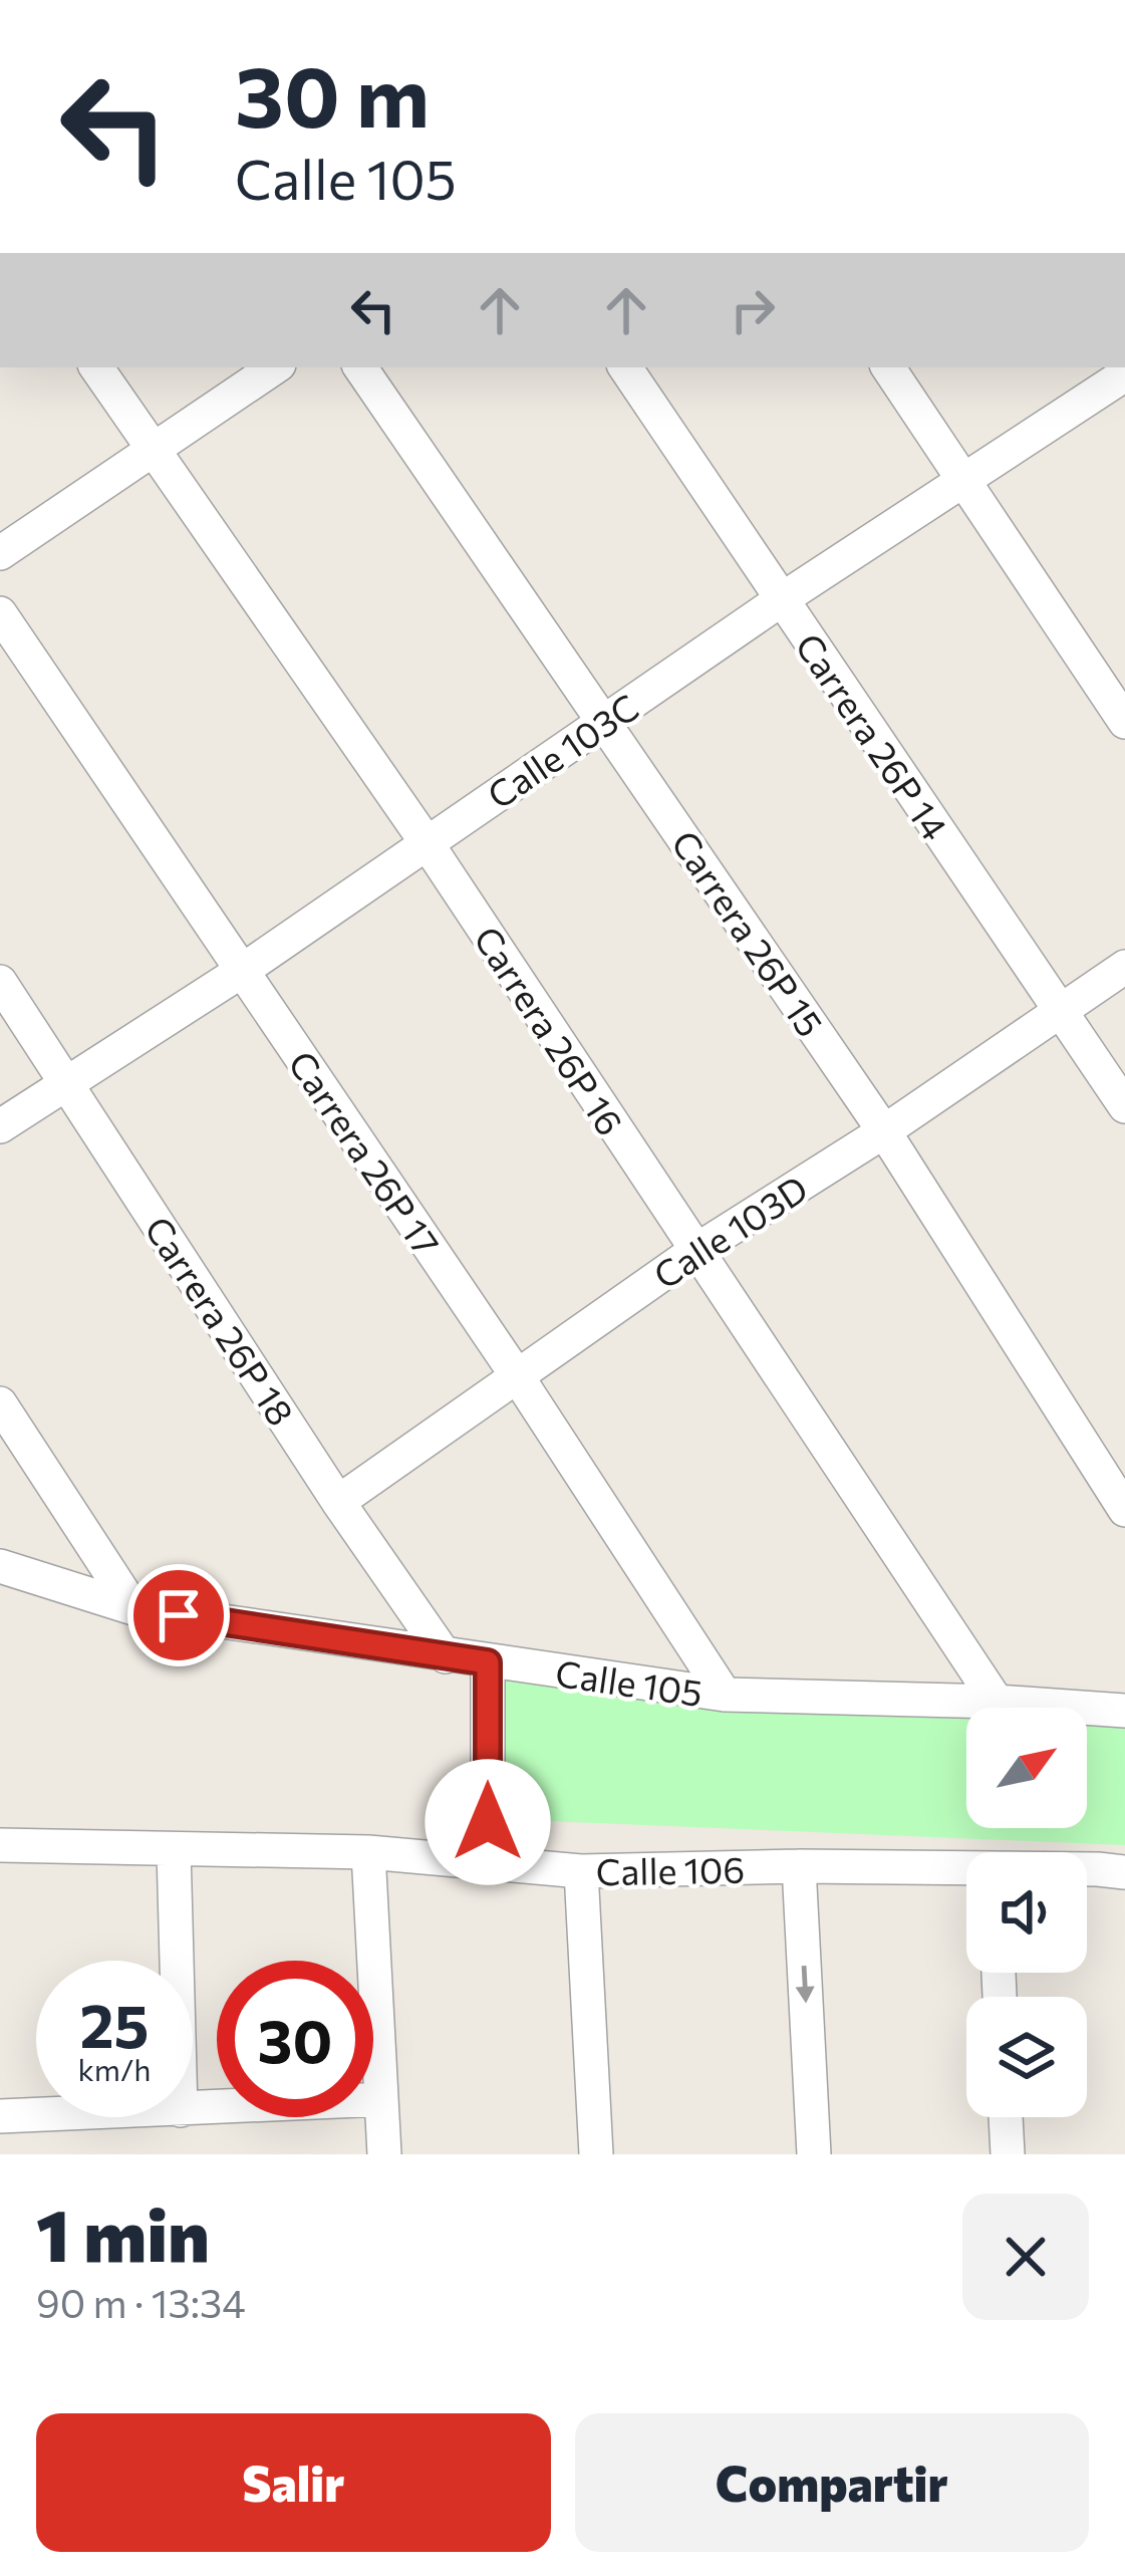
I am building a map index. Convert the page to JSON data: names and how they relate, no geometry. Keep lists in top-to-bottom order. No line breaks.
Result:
{"streets":{"street":["Carrera 26P 14","Calle 103C","Carrera 26P 15","Carrera 26P 16","Carrera 26P 17","Calle 103D","Carrera 26P 18","Calle 105","Calle 106"]},"crossings":[["Carrera 26P 14","Calle 103C"],["Carrera 26P 14","Calle 103D"],["Calle 103C","Carrera 26P 15"],["Calle 103C","Carrera 26P 16"],["Calle 103C","Carrera 26P 17"],["Calle 103C","Carrera 26P 18"],["Carrera 26P 15","Calle 103D"],["Carrera 26P 16","Calle 103D"],["Carrera 26P 16","Calle 105"],["Carrera 26P 17","Calle 103D"],["Carrera 26P 17","Calle 105"],["Calle 103D","Carrera 26P 18"],["Carrera 26P 18","Calle 105"]],"north":"top right","page":{"turn":["30 m","Calle 105"],"speed":"25 km/h","limit":"30","heading":["1 min","90 m · 13:34"],"buttons":["Salir","Compartir"]}}
